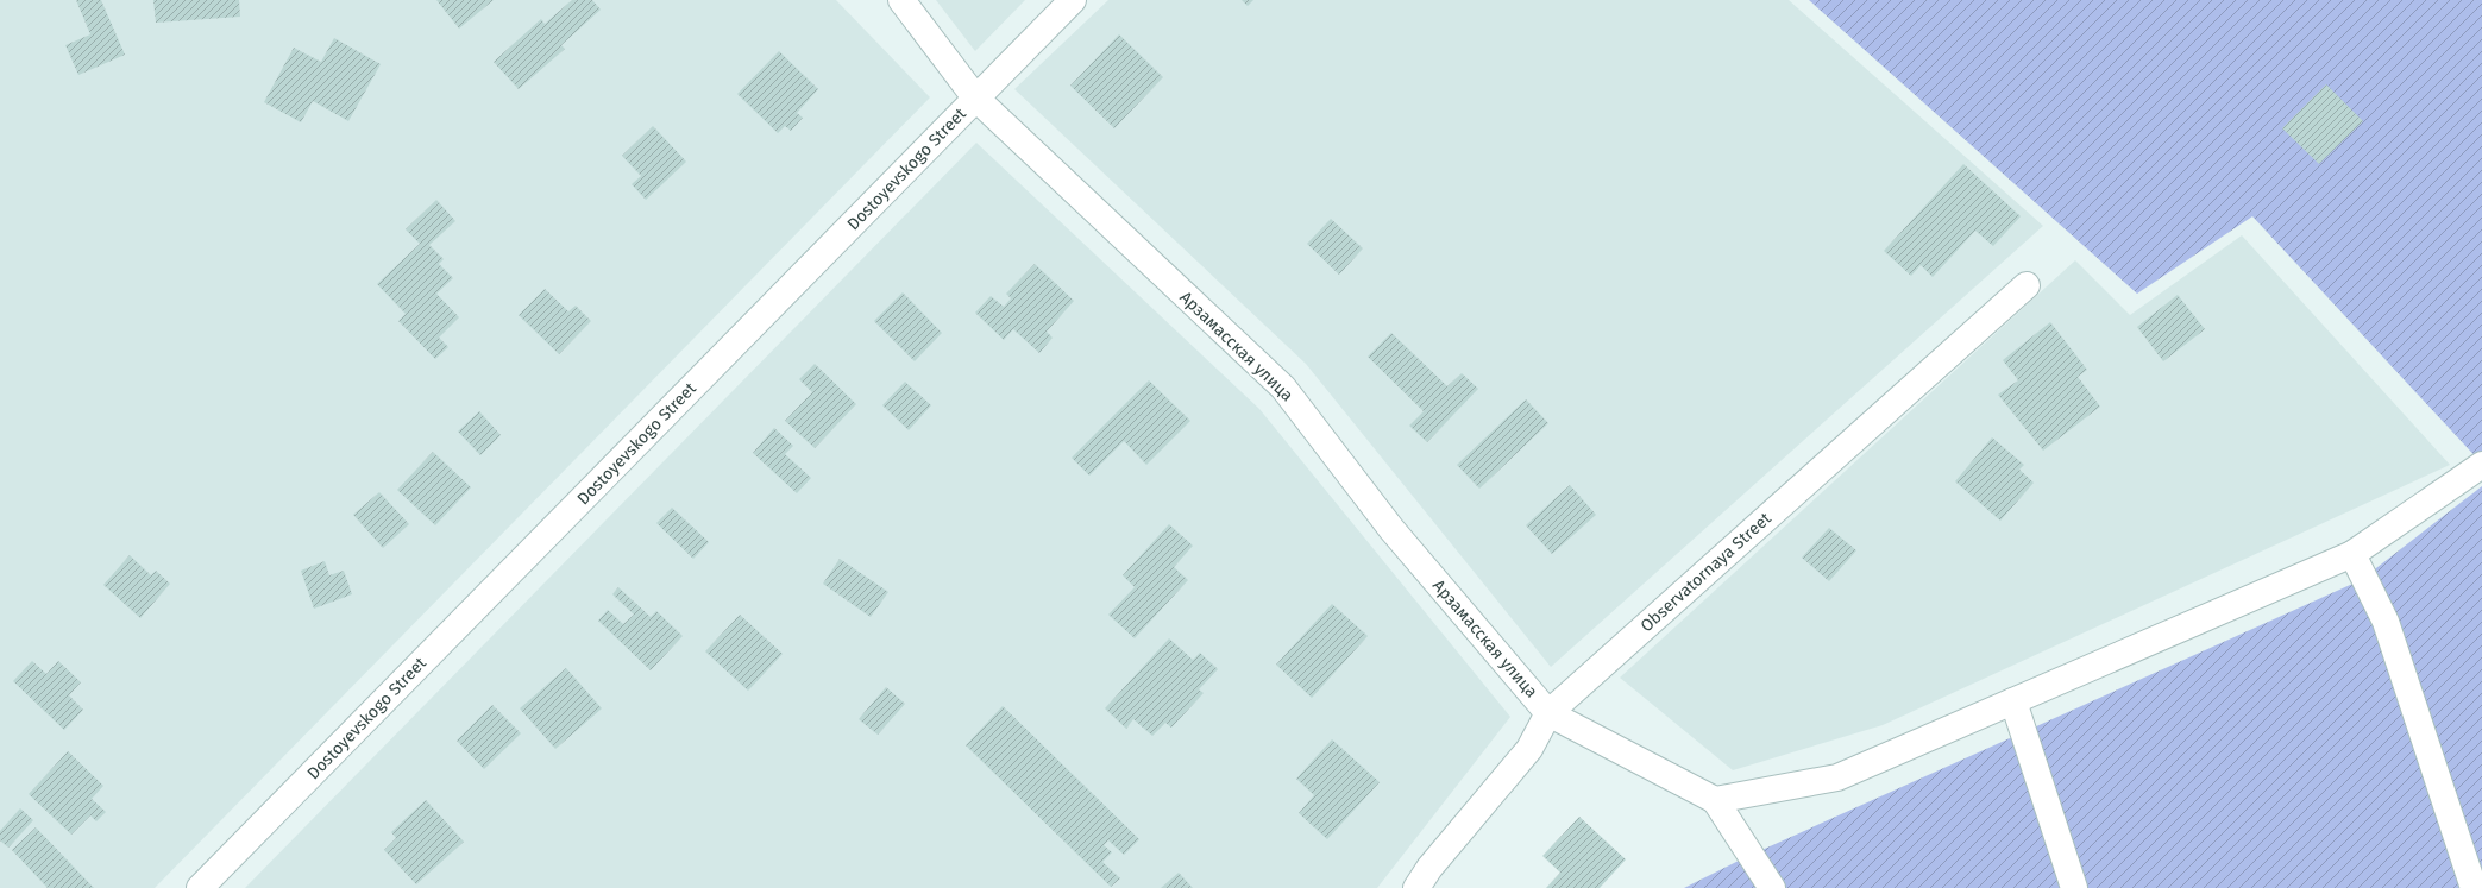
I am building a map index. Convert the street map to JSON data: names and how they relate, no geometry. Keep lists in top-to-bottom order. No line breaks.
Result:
{"streets":{"street":["Dostoyevskogo Street","Арзамасская улица","Observatornaya Street"]},"crossings":[["Dostoyevskogo Street","Арзамасская улица"],["Арзамасская улица","Observatornaya Street"]]}
